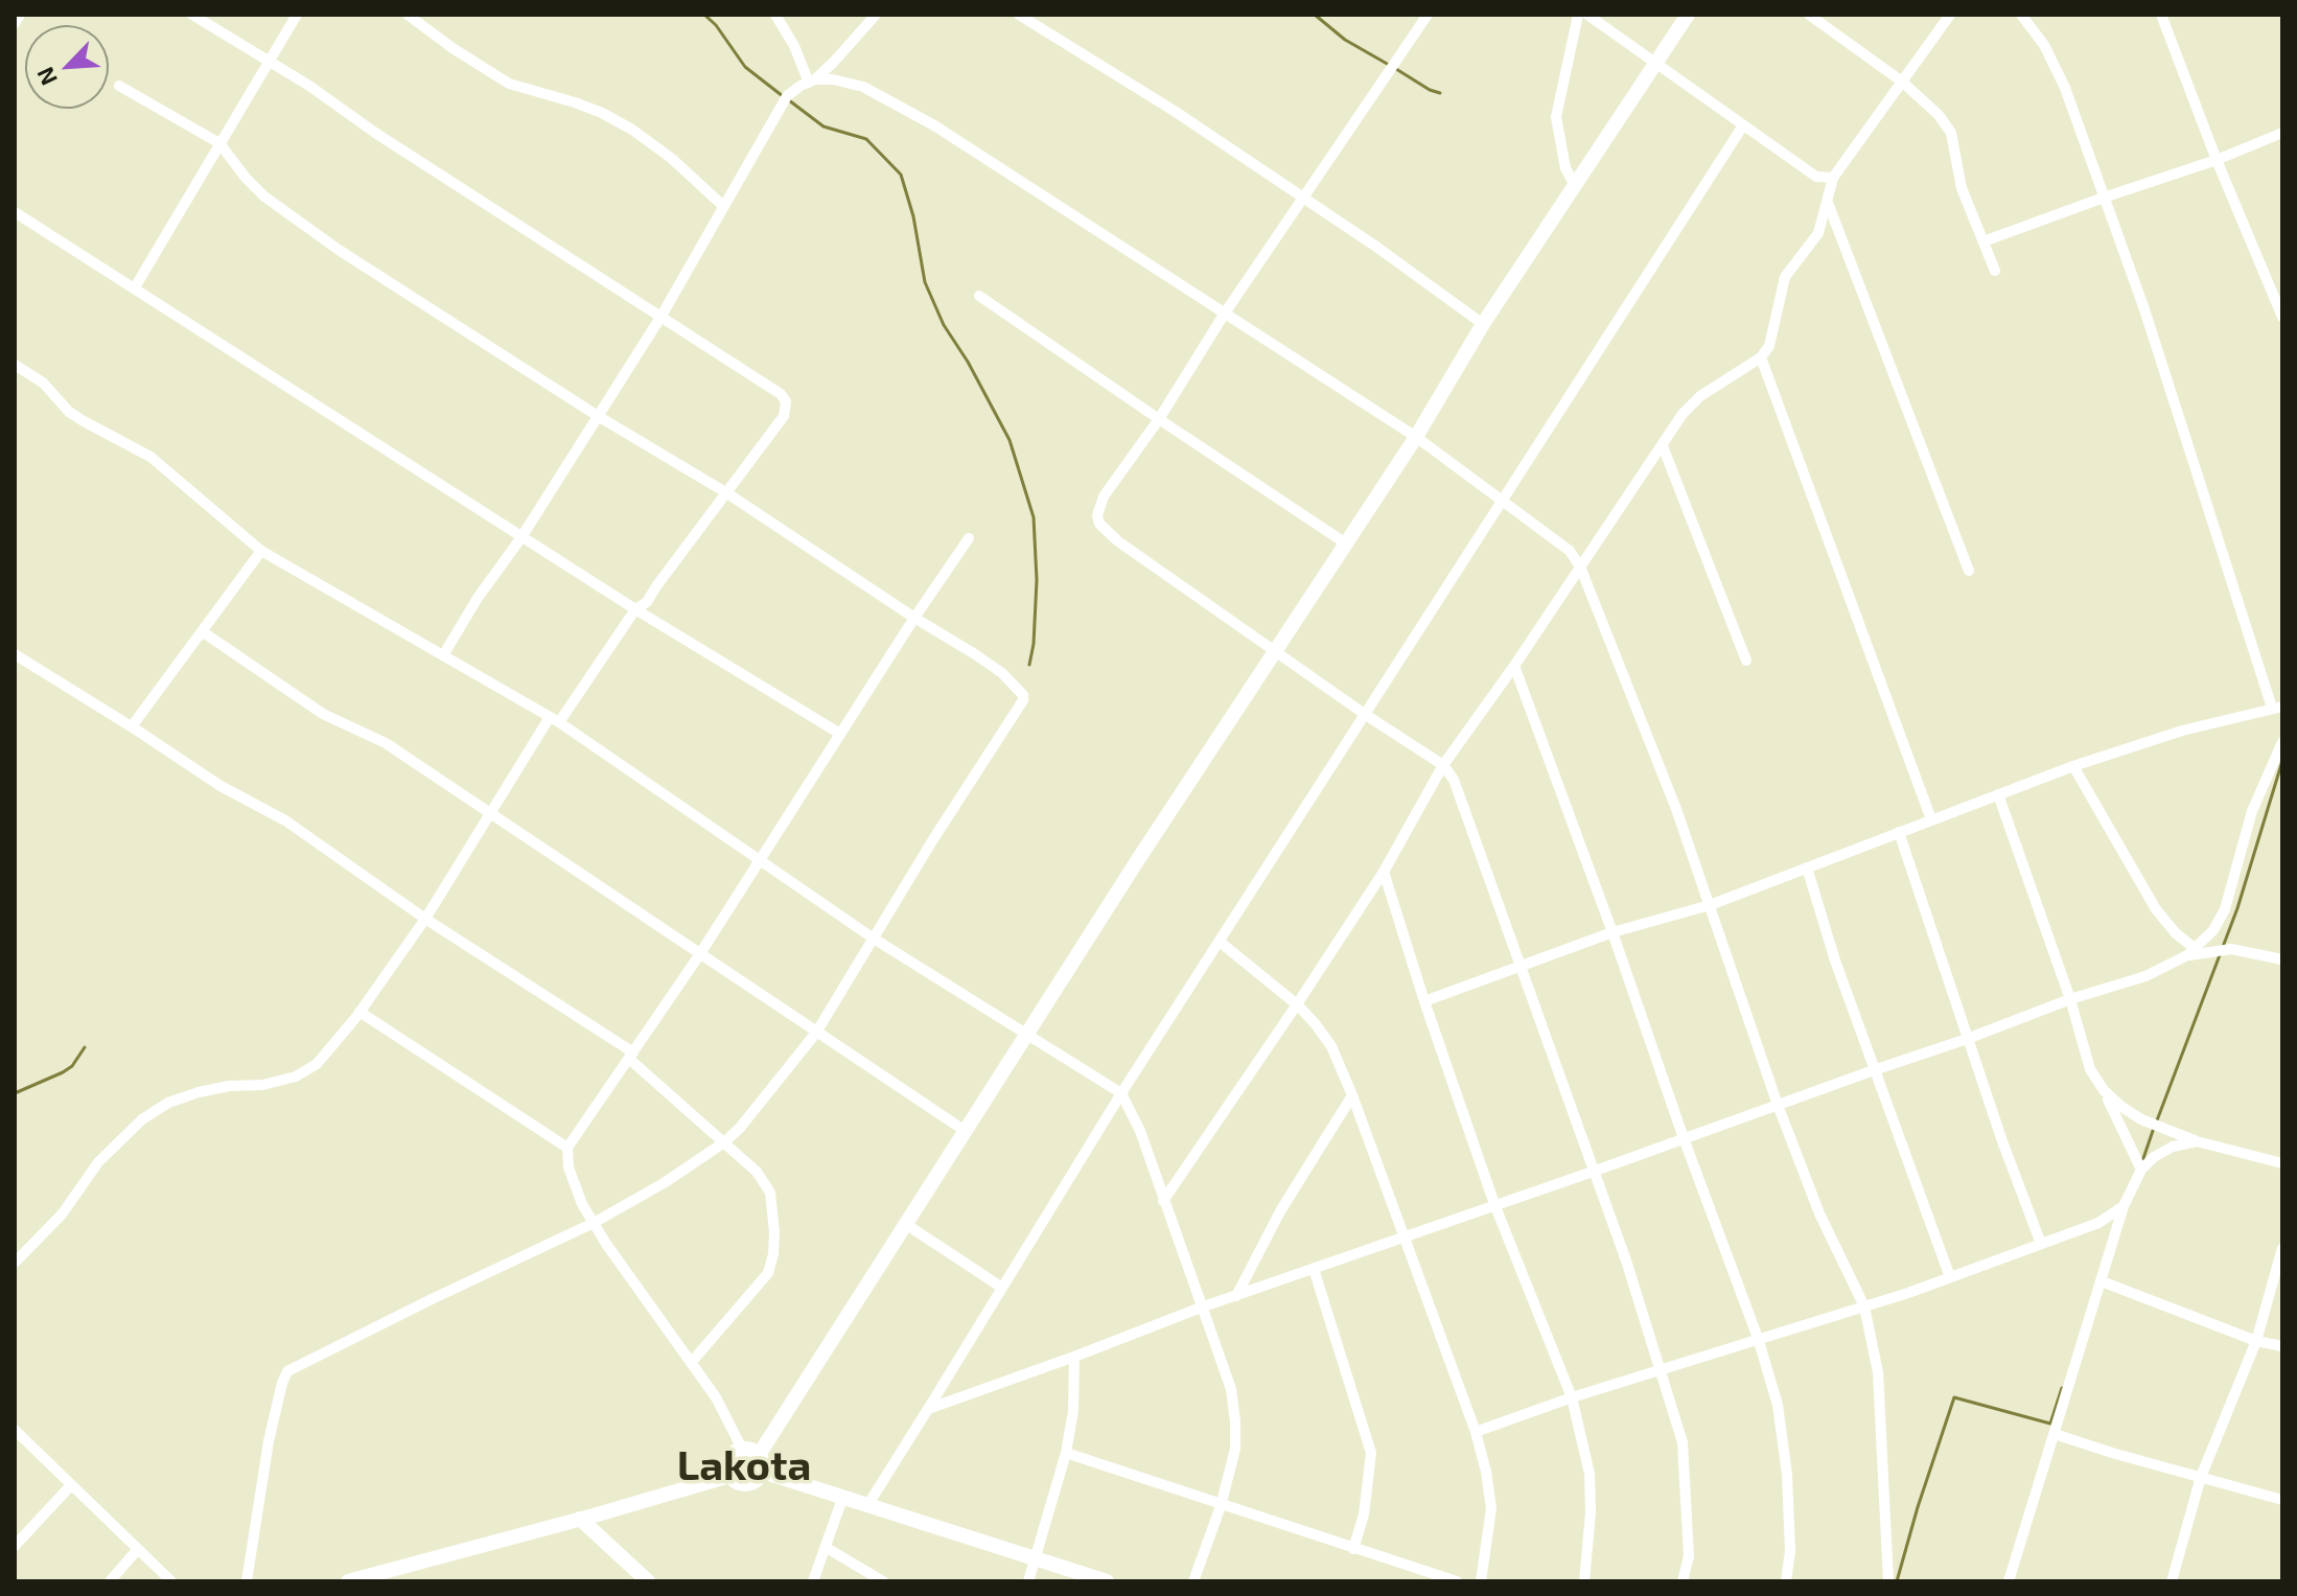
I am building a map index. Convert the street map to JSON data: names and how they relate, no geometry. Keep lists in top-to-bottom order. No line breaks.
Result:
{"districts":["Lakota"],"north":"bottom left"}
